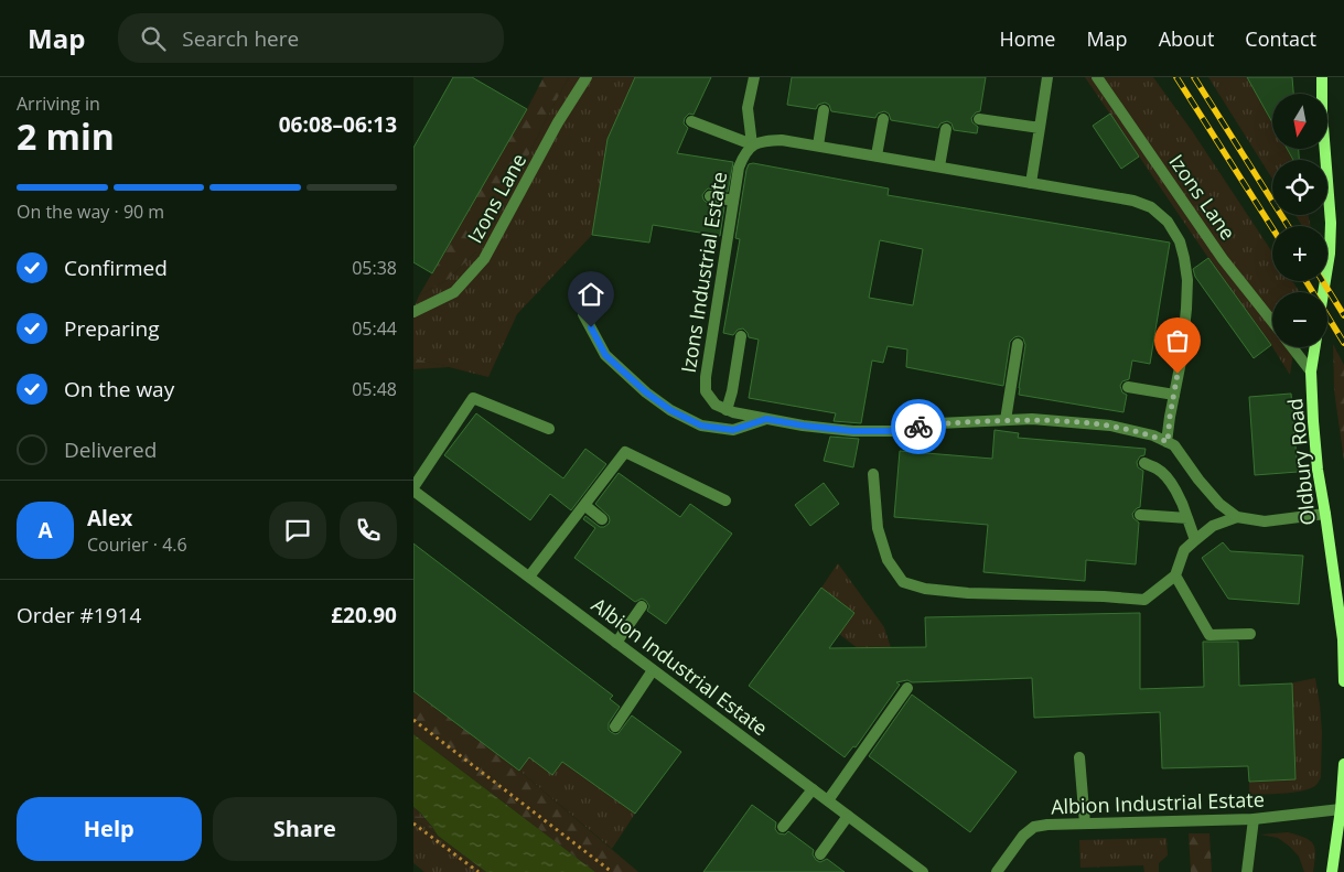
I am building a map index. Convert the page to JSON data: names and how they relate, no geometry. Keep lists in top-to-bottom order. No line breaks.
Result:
{"streets":{"main road":["Oldbury Road"],"street":["Izons Lane","Izons Industrial Estate","Albion Industrial Estate"]},"crossings":[["Izons Lane","Oldbury Road"]],"north":"bottom","page":{"header":"Map","search":"Search here","nav":["Home","Map","About","Contact"],"heading":["2 min","Arriving in","06:08–06:13"],"panel":["Alex","Courier · 4.6","Order #1914","£20.90"],"map_buttons":["+","−"],"bar":"On the way · 90 m","list":[["Confirmed","05:38"],["Preparing","05:44"],["On the way","05:48"],"Delivered"],"round":"A","buttons":["Help","Share"]}}
